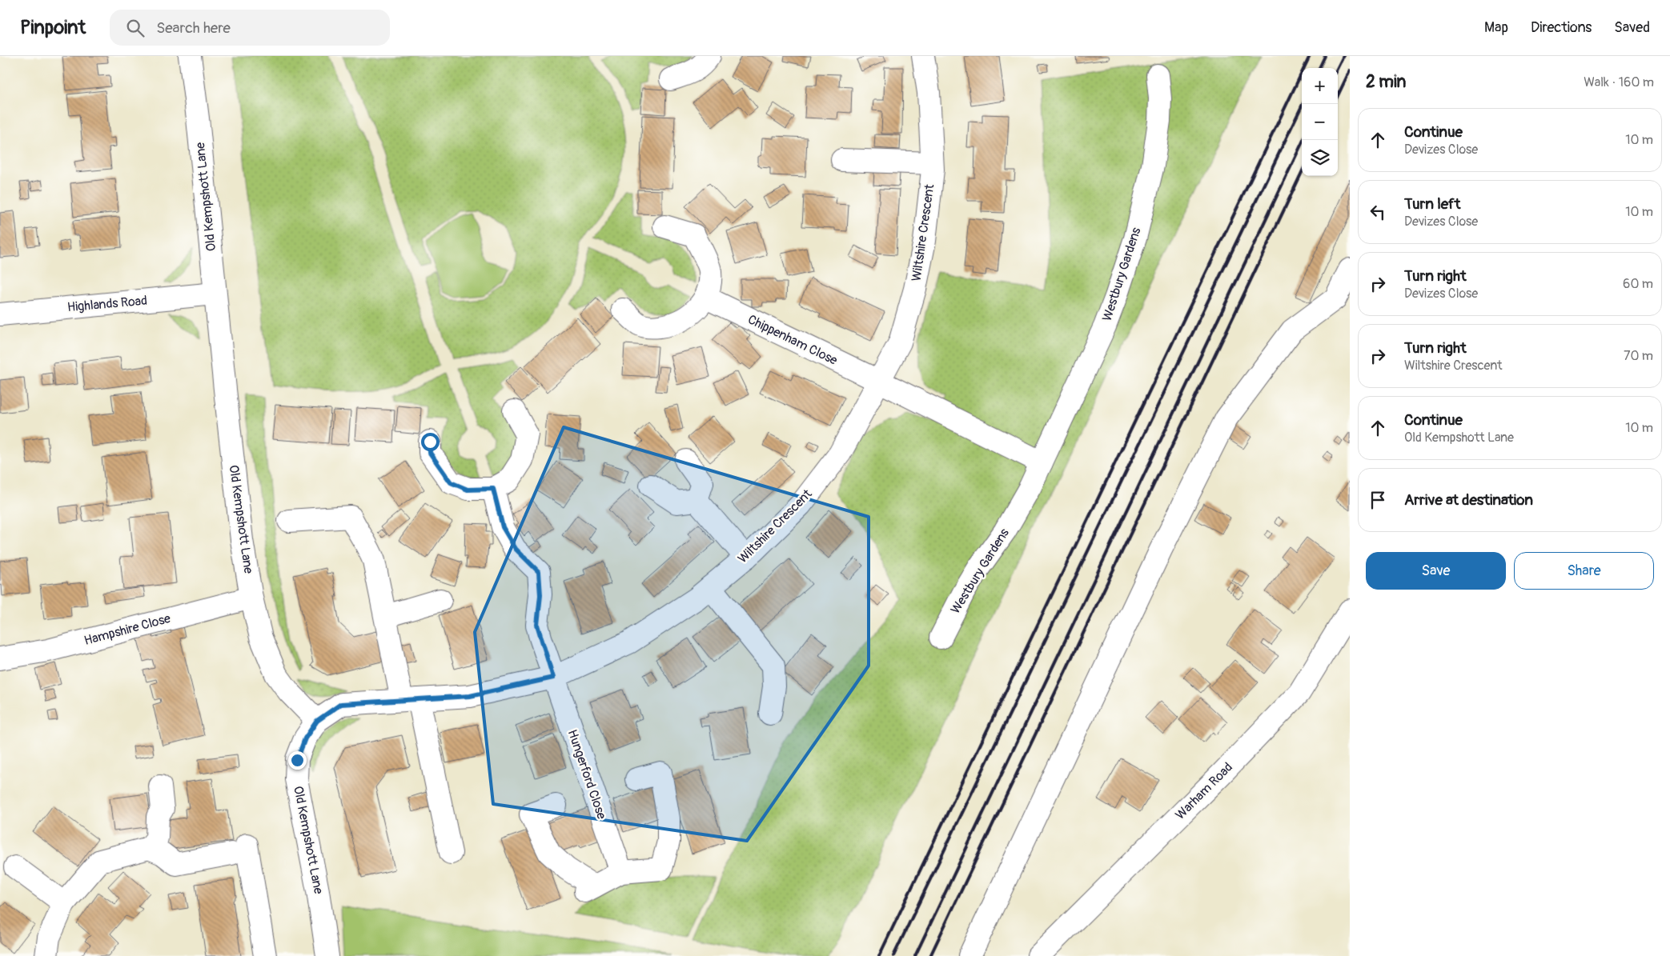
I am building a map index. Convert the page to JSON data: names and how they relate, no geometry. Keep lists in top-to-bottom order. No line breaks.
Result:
{"streets":{"street":["Old Kempshott Lane","Wiltshire Crescent","Westbury Gardens","Highlands Road","Chippenham Close","Hampshire Close","Hungerford Close","Warham Road"]},"crossings":[["Old Kempshott Lane","Wiltshire Crescent"],["Old Kempshott Lane","Highlands Road"],["Old Kempshott Lane","Hampshire Close"],["Wiltshire Crescent","Chippenham Close"],["Wiltshire Crescent","Hungerford Close"]],"page":{"header":"Pinpoint","search":"Search here","nav":["Map","Directions","Saved"],"heading":["2 min","Walk · 160 m"],"map_buttons":["+","−"],"list":[["Continue","Devizes Close","10 m"],["Turn left","Devizes Close","10 m"],["Turn right","Devizes Close","60 m"],["Turn right","Wiltshire Crescent","70 m"],["Continue","Old Kempshott Lane","10 m"],"Arrive at destination"],"buttons":["Save","Share"]}}
